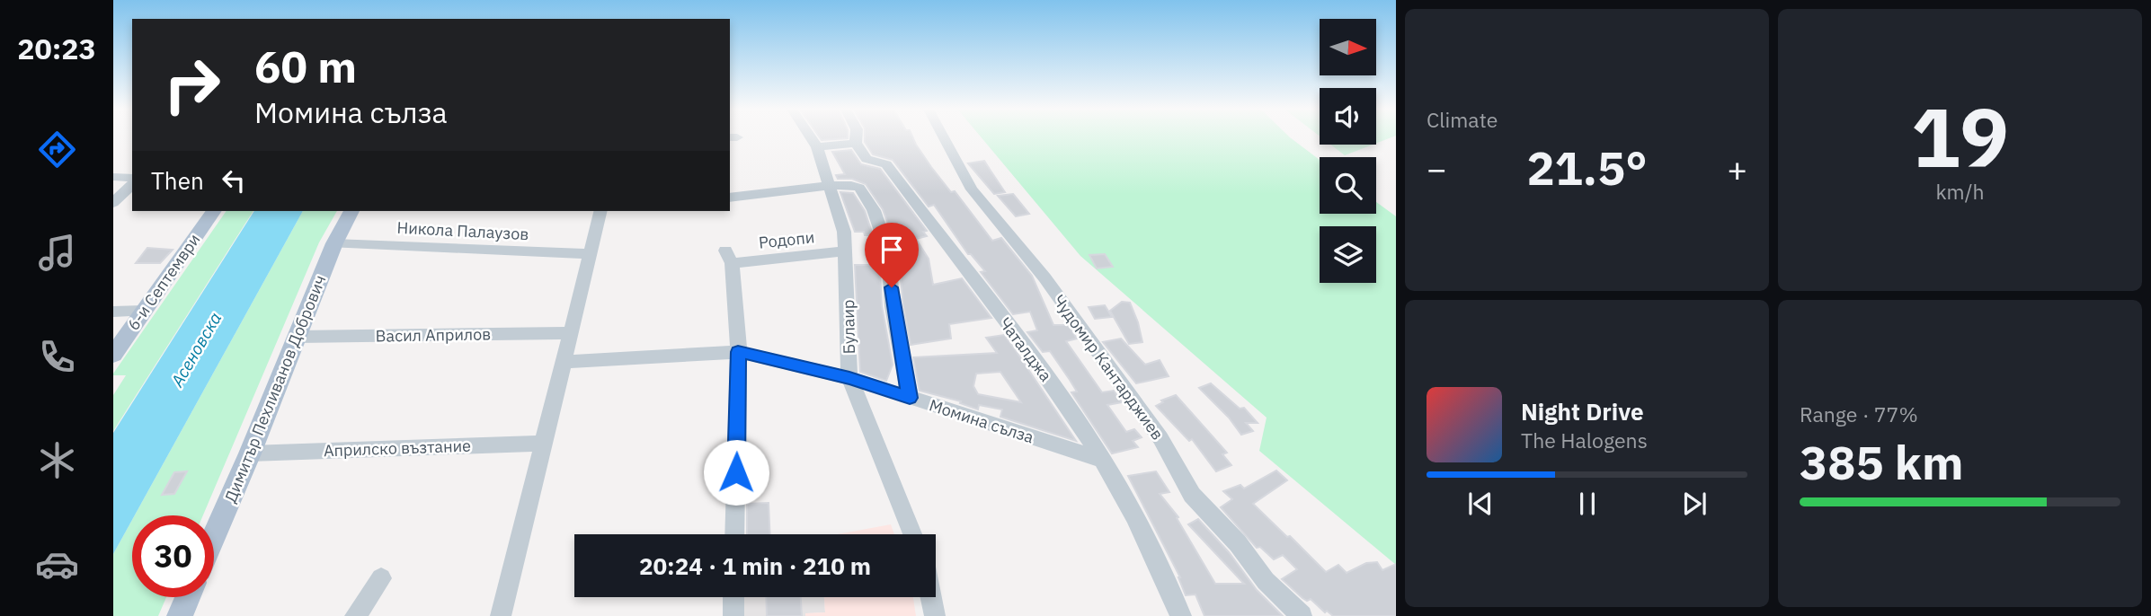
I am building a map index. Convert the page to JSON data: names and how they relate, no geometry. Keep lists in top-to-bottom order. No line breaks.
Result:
{"streets":{"main road":["6-и Септември","Димитър Пехливанов Добрович"],"street":["Никола Палаузов","Родопи","Булаир","Васил Априлов","Чаталджа","Чудомир Кантарджиев","Момина сълза","Априлско възтание"]},"crossings":[["Никола Палаузов","Димитър Пехливанов Добрович"],["Родопи","Булаир"],["Родопи","Момина сълза"],["Булаир","Момина сълза"],["Васил Априлов","Димитър Пехливанов Добрович"],["Чаталджа","Момина сълза"],["Димитър Пехливанов Добрович","Априлско възтание"]],"water":["Асеновска"],"north":"right","page":{"tabs":"20:23","tile":["Climate",["19","km/h"],["Range · 77%","385 km"]],"turn":["60 m","Момина сълза"],"heat":["−","21.5°","+"],"then":"Then","song":["Night Drive","The Halogens"],"limit":"30","trip":"20:24 · 1 min · 210 m"}}
